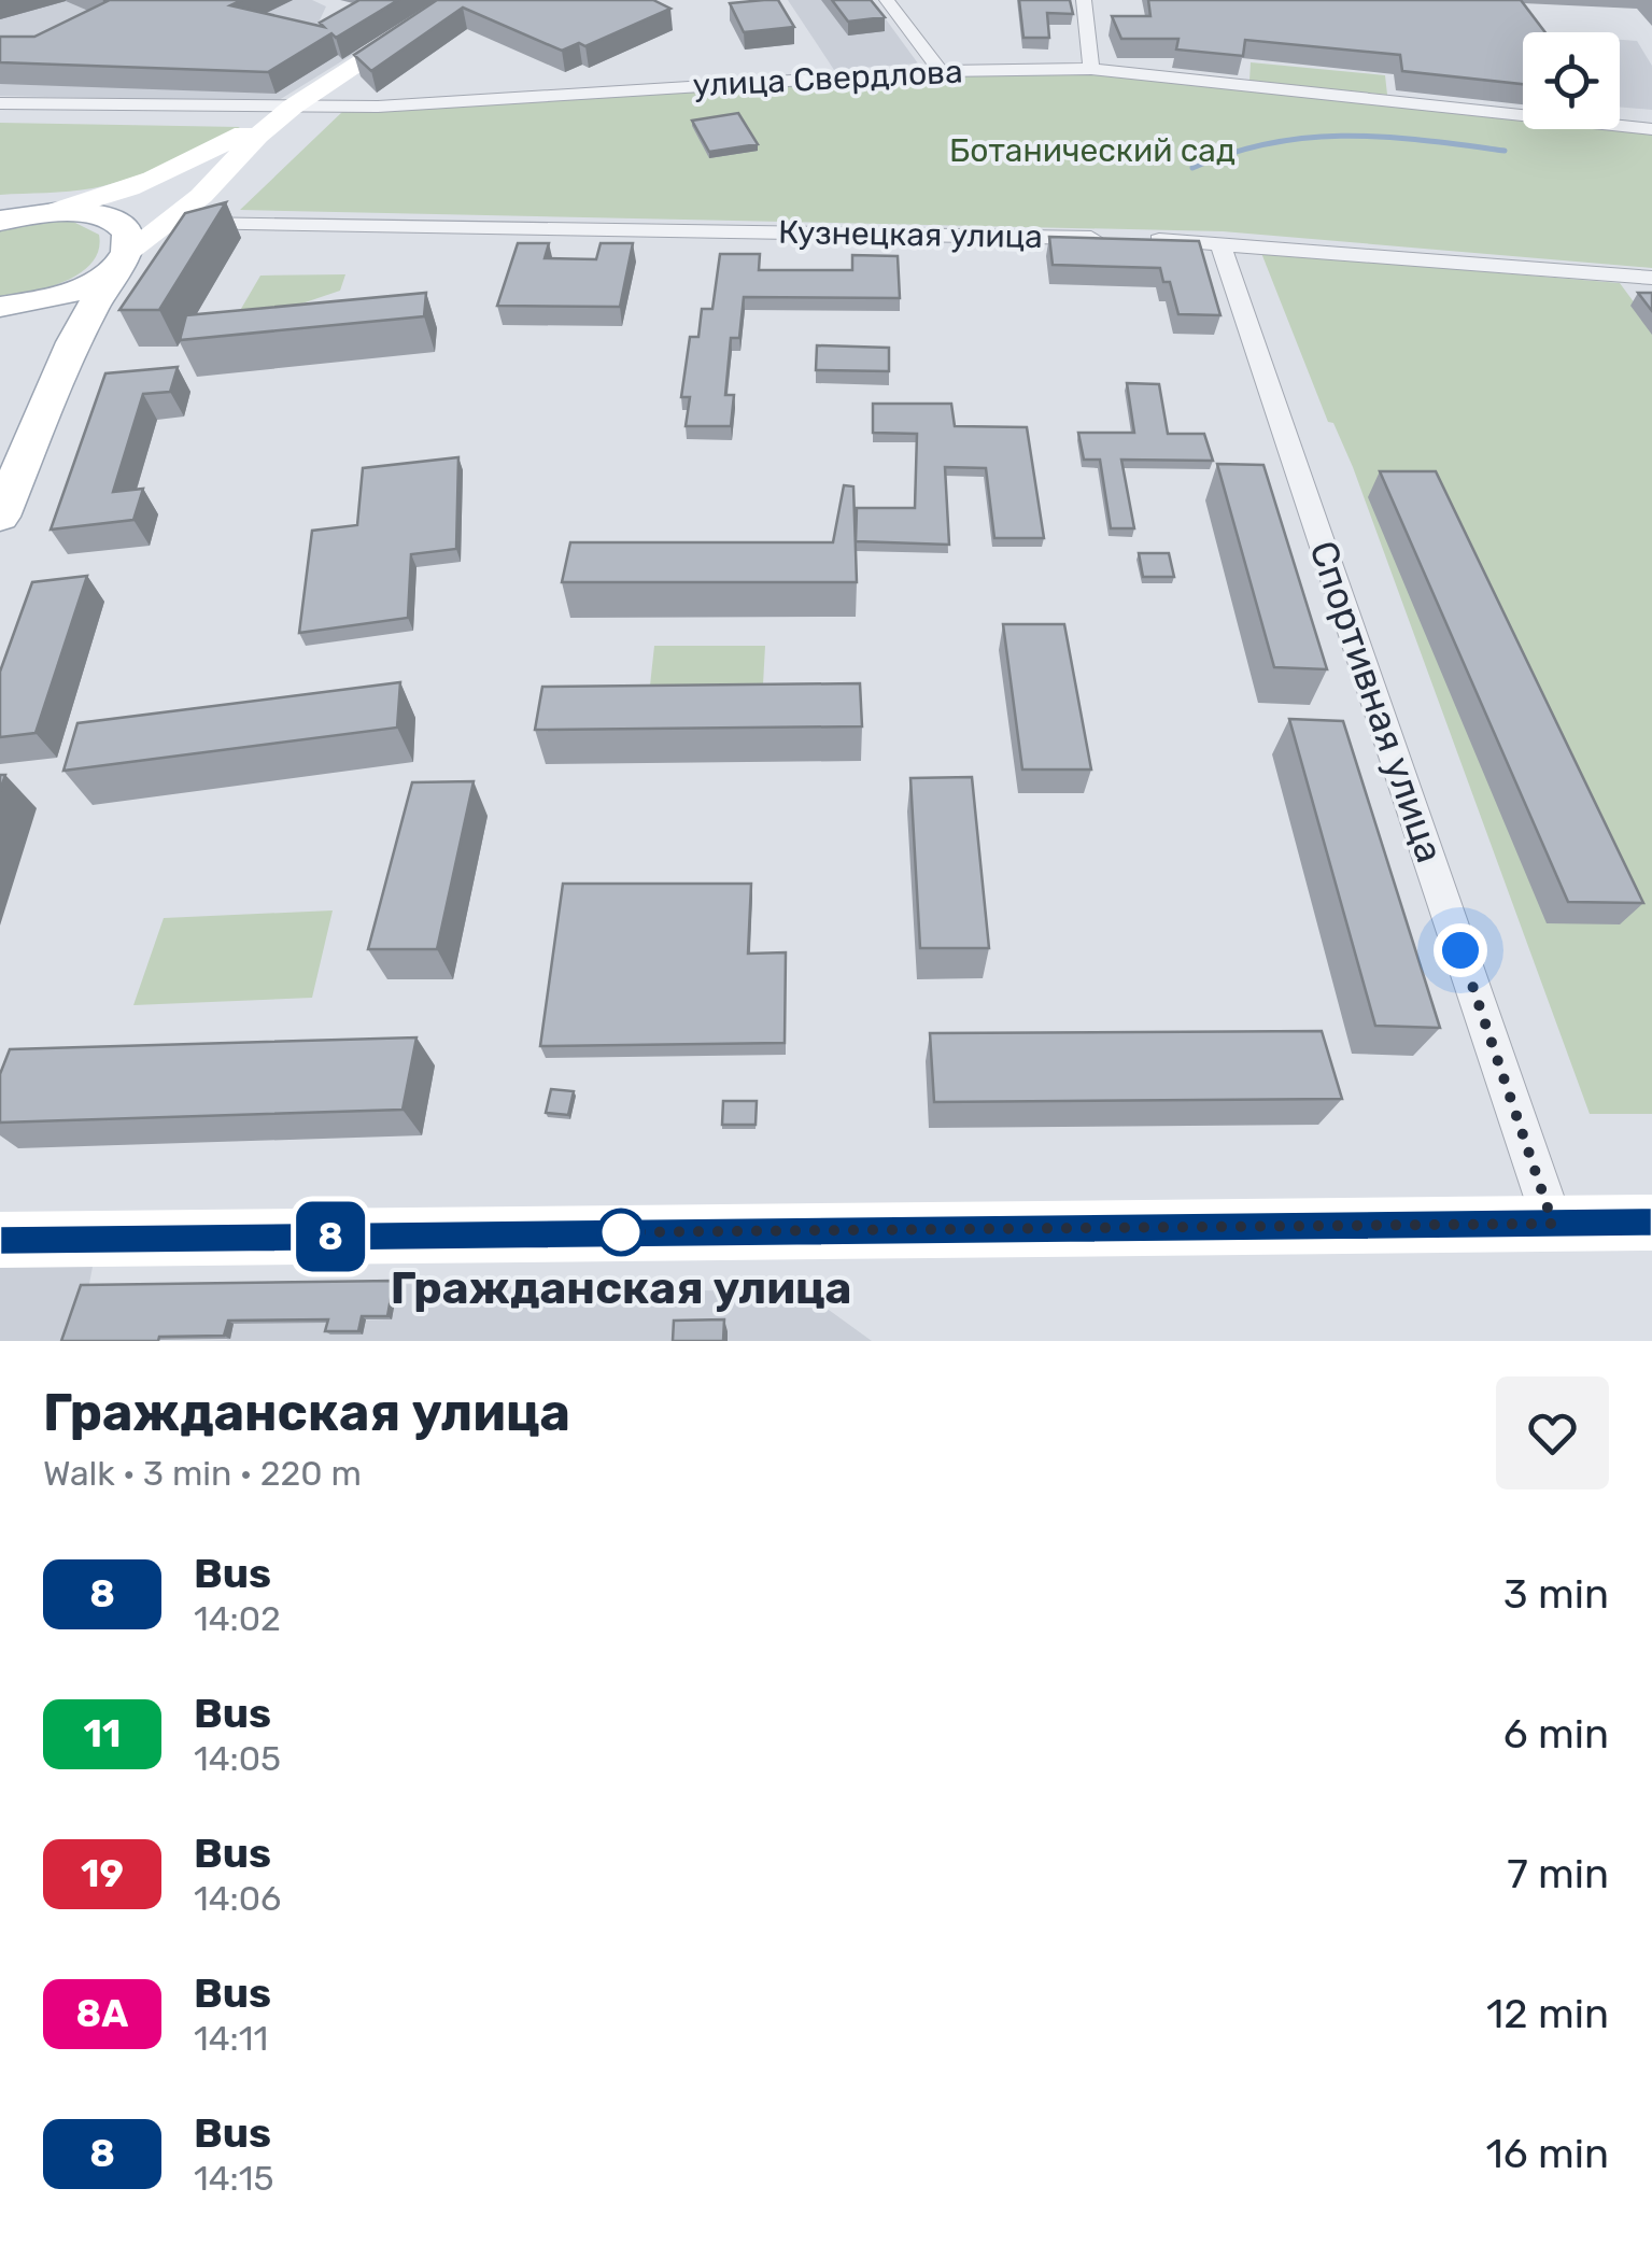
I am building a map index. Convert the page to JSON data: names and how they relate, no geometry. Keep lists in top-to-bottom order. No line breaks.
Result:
{"streets":{"street":["улица Свердлова","Кузнецкая улица","Спортивная улица"]},"crossings":[["Кузнецкая улица","Спортивная улица"]],"parks":["Ботанический сад"],"places":["Гражданская улица"],"lines":["bus line 8"],"page":{"on_map":"8","heading":["Гражданская улица","Walk · 3 min · 220 m"],"list":[{"mark":"8","name":"Bus","note":"14:02","value":"3 min"},{"mark":"11","name":"Bus","note":"14:05","value":"6 min"},{"mark":"19","name":"Bus","note":"14:06","value":"7 min"},{"mark":"8А","name":"Bus","note":"14:11","value":"12 min"},{"mark":"8","name":"Bus","note":"14:15","value":"16 min"}]}}
